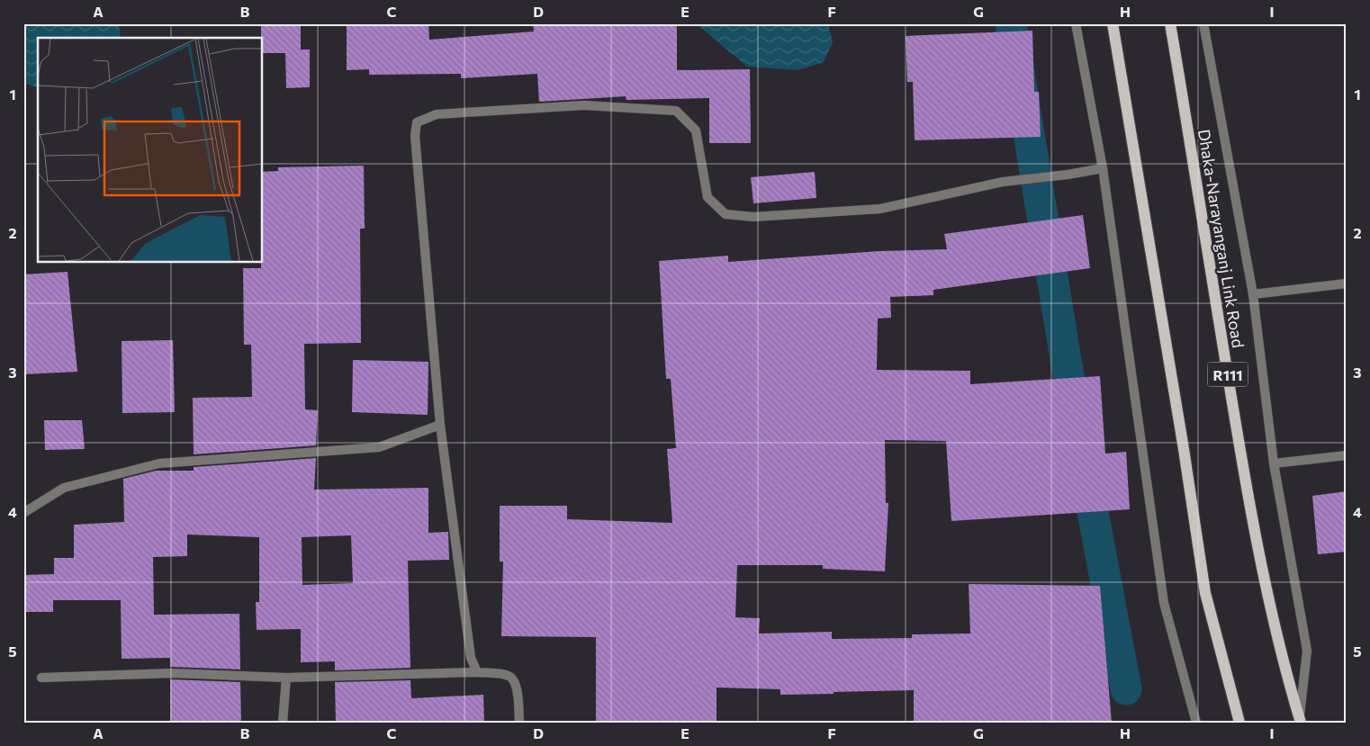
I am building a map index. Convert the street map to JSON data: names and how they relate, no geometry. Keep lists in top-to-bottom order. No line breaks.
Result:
{"streets":{"main road":["Dhaka-Narayanganj Link Road","R111"]},"grid":{"columns":["A","B","C","D","E","F","G","H","I"],"rows":["1","2","3","4","5"]}}
